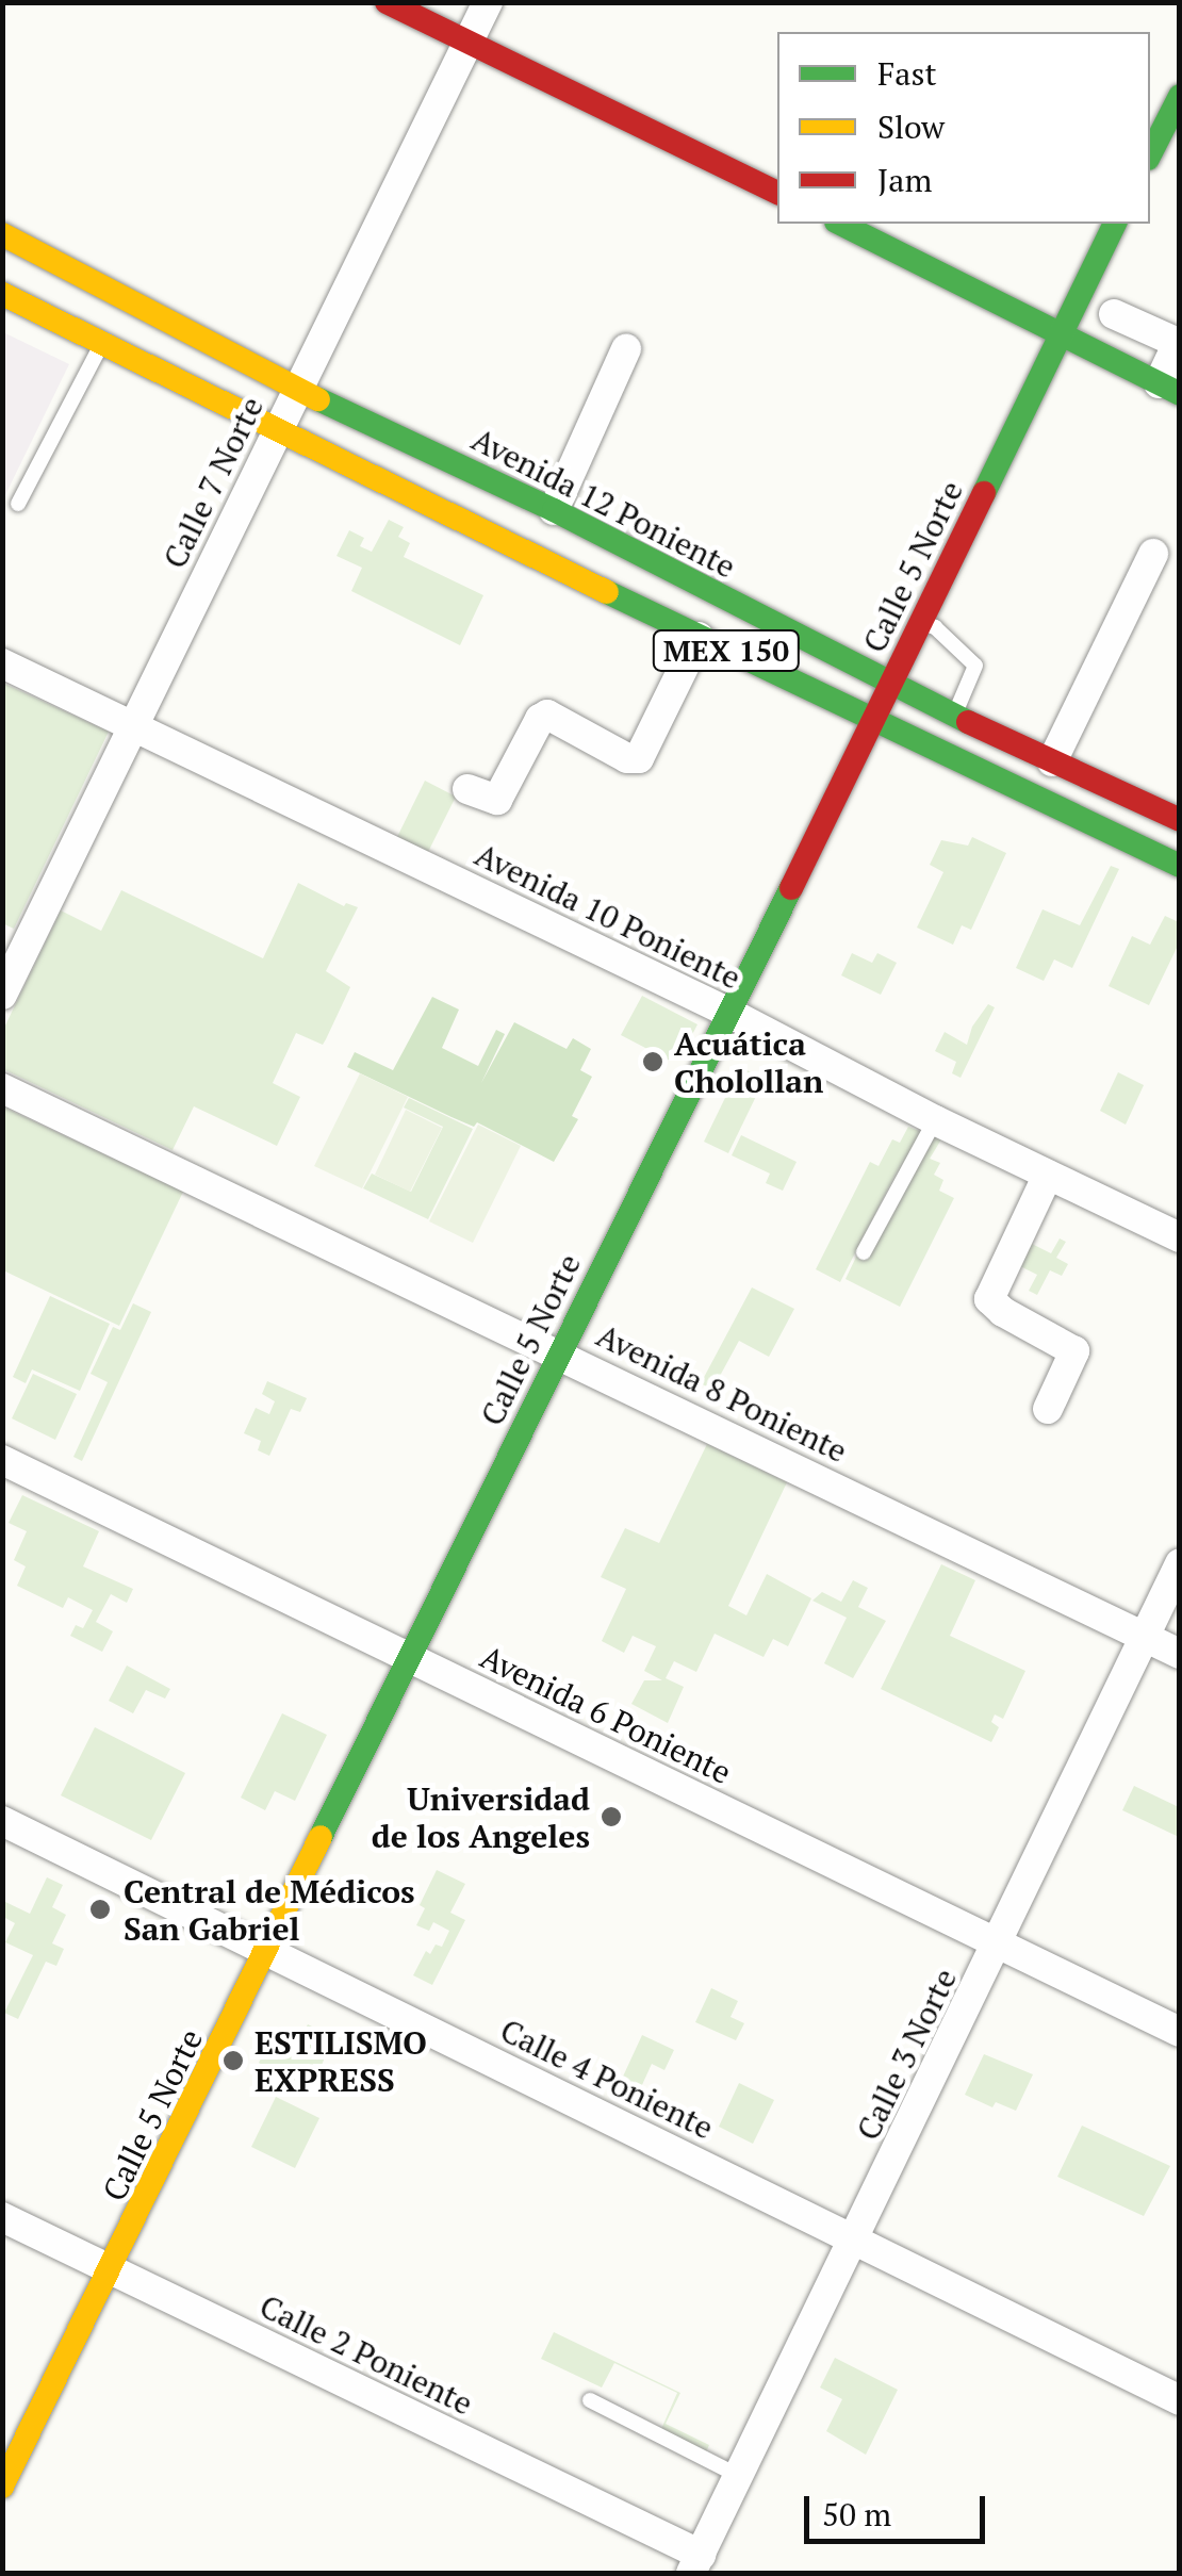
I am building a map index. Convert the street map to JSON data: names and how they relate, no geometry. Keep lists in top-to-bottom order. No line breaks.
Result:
{"streets":{"street":["Calle 7 Norte","Avenida 12 Poniente","Calle 5 Norte","MEX 150","Avenida 10 Poniente","Avenida 8 Poniente","Avenida 6 Poniente","Calle 3 Norte","Calle 4 Poniente","Calle 2 Poniente"]},"crossings":[["Calle 7 Norte","Avenida 12 Poniente"],["Calle 7 Norte","MEX 150"],["Calle 7 Norte","Avenida 10 Poniente"],["Avenida 12 Poniente","Calle 5 Norte"],["Calle 5 Norte","MEX 150"],["Calle 5 Norte","Avenida 10 Poniente"],["Calle 5 Norte","Avenida 8 Poniente"],["Calle 5 Norte","Avenida 6 Poniente"],["Calle 5 Norte","Calle 4 Poniente"],["Calle 5 Norte","Calle 2 Poniente"],["Avenida 8 Poniente","Calle 3 Norte"],["Avenida 6 Poniente","Calle 3 Norte"],["Calle 3 Norte","Calle 4 Poniente"],["Calle 3 Norte","Calle 2 Poniente"]],"places":["Acuática Cholollan","Universidad de los Angeles","Central de Médicos San Gabriel","ESTILISMO EXPRESS"],"legend":["Fast","Slow","Jam"],"scale_bar":"50 m"}
